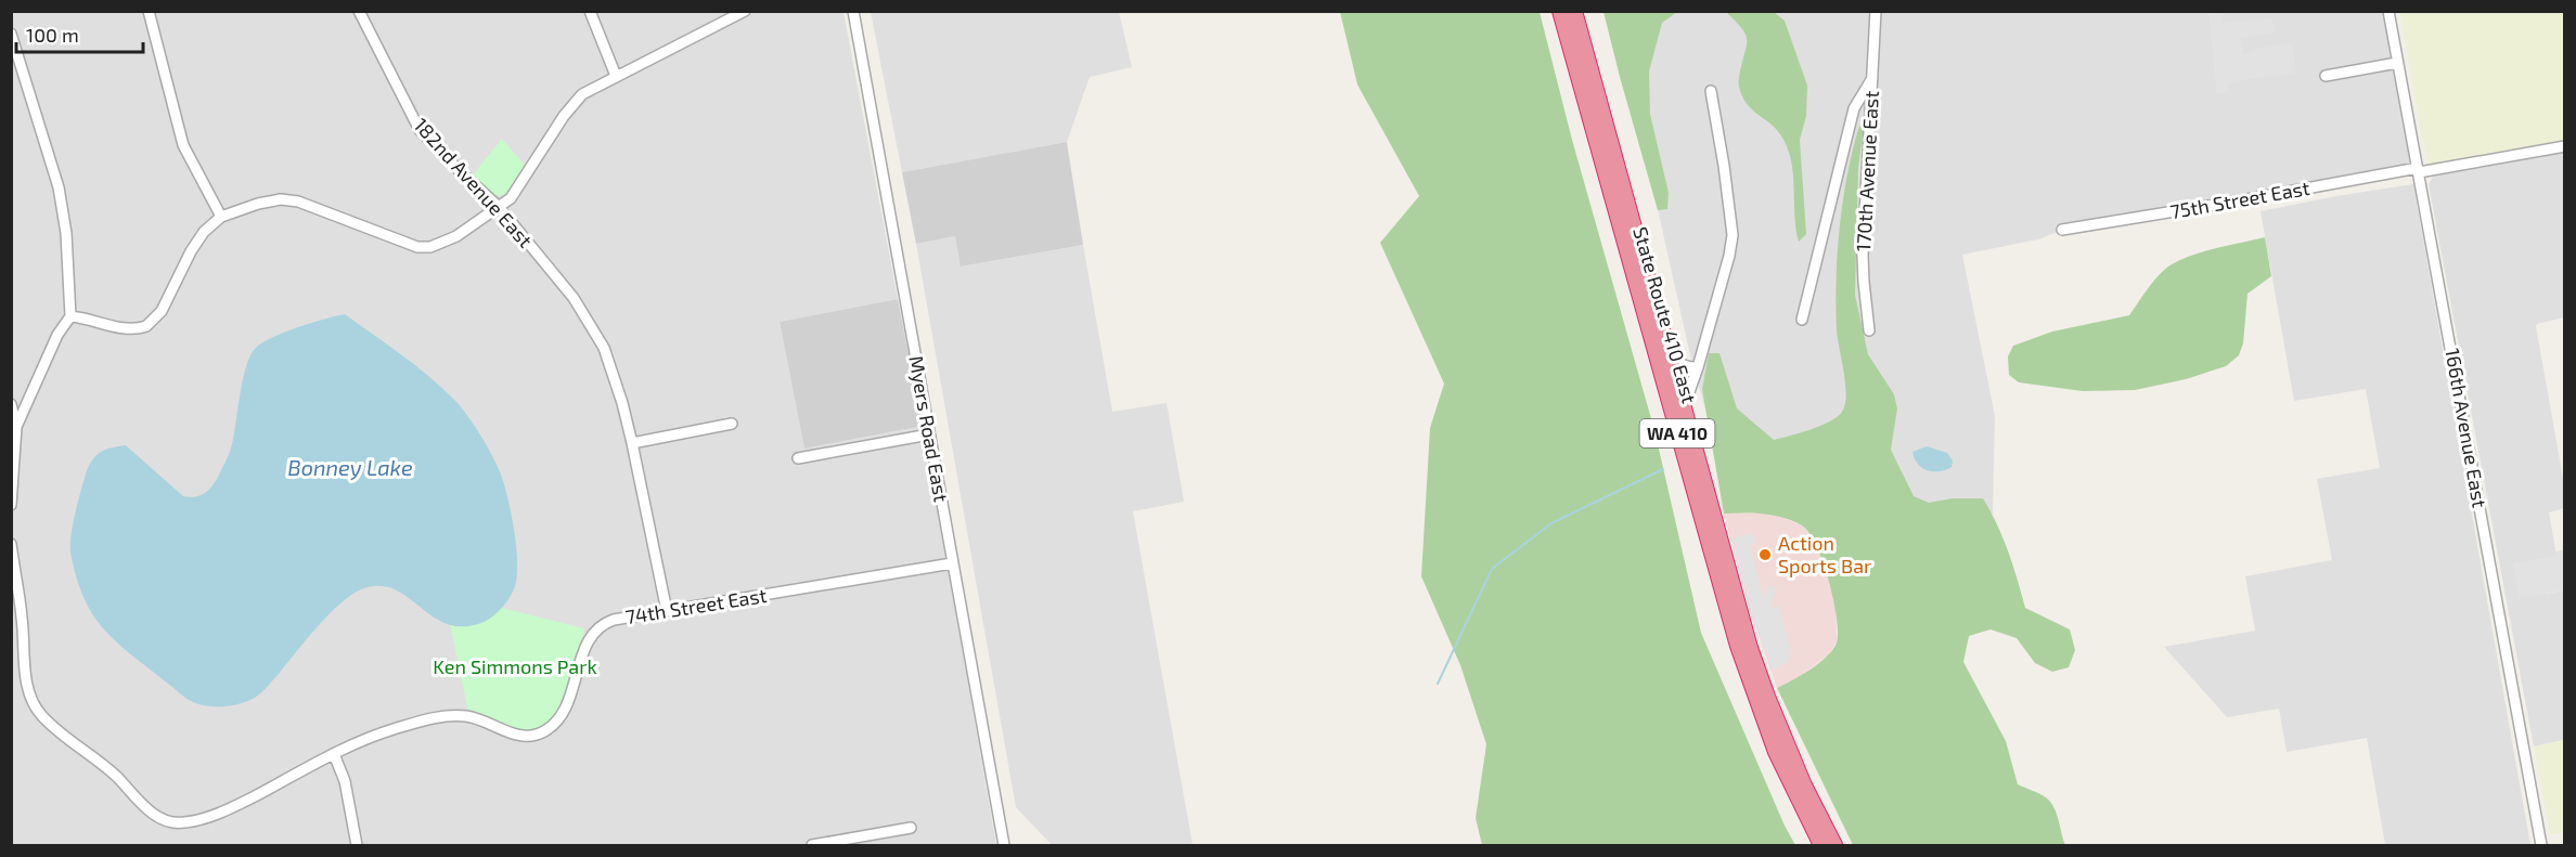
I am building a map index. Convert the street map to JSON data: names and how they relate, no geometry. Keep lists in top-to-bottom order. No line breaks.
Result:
{"streets":{"highway":["State Route 410 East","WA 410"],"street":["170th Avenue East","182nd Avenue East","75th Street East","166th Avenue East","Myers Road East","74th Street East"]},"crossings":[["182nd Avenue East","74th Street East"],["75th Street East","166th Avenue East"],["Myers Road East","74th Street East"]],"water":["Bonney Lake"],"parks":["Ken Simmons Park"],"places":["Action Sports Bar"],"scale_bar":"100 m"}
